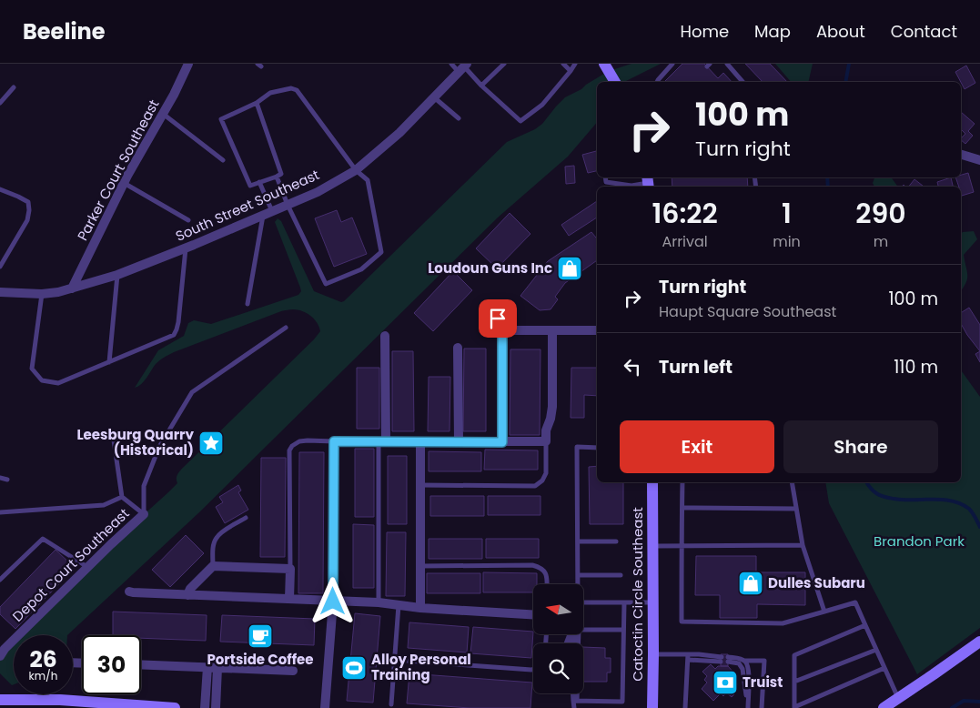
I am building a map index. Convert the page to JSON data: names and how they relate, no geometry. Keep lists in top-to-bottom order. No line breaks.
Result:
{"streets":{"street":["Parker Court Southeast","South Street Southeast","Depot Court Southeast","Catoctin Circle Southeast"]},"crossings":[["Parker Court Southeast","South Street Southeast"]],"parks":["Brandon Park"],"places":{"shop":["Loudoun Guns Inc","Dulles Subaru"],"place":["Leesburg Quarry (Historical)"],"cafe":["Portside Coffee"],"sports":["Alloy Personal Training"],"bank":["Truist"]},"north":"left","page":{"header":"Beeline","nav":["Home","Map","About","Contact"],"turn":["100 m","Turn right"],"eta":["16:22","Arrival","1","min","290","m"],"list":[{"name":"Turn right","note":"Haupt Square Southeast","value":"100 m"},{"name":"Turn left","value":"110 m"}],"buttons":["Exit","Share"],"speed":"26 km/h","limit":"30"}}
